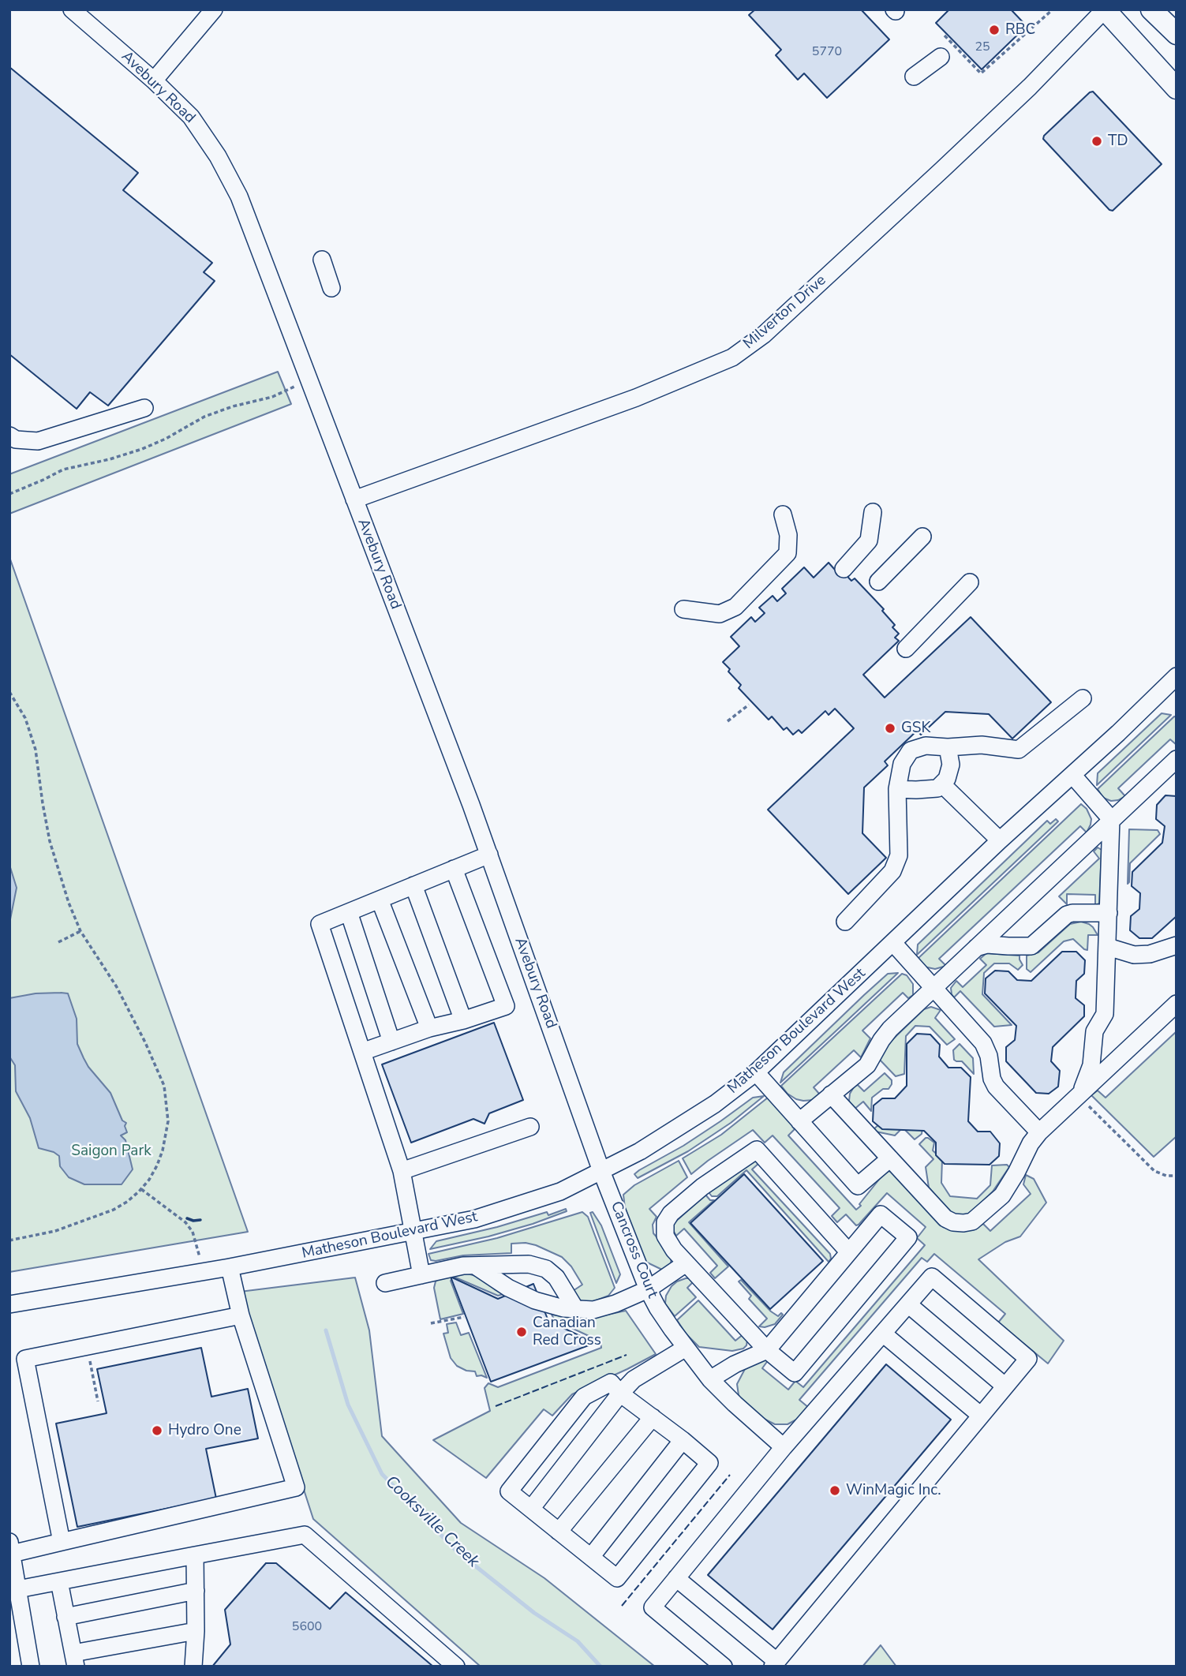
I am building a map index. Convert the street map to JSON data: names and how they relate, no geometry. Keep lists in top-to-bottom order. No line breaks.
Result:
{"streets":{"street":["Avebury Road","Milverton Drive","Matheson Boulevard West","Cancross Court"]},"crossings":[["Avebury Road","Milverton Drive"],["Avebury Road","Matheson Boulevard West"],["Avebury Road","Cancross Court"],["Matheson Boulevard West","Cancross Court"]],"water":["Cooksville Creek"],"parks":["Saigon Park"],"places":["RBC","TD","GSK","Canadian Red Cross","Hydro One","WinMagic Inc."],"house_numbers":["25","5770","5600"]}
